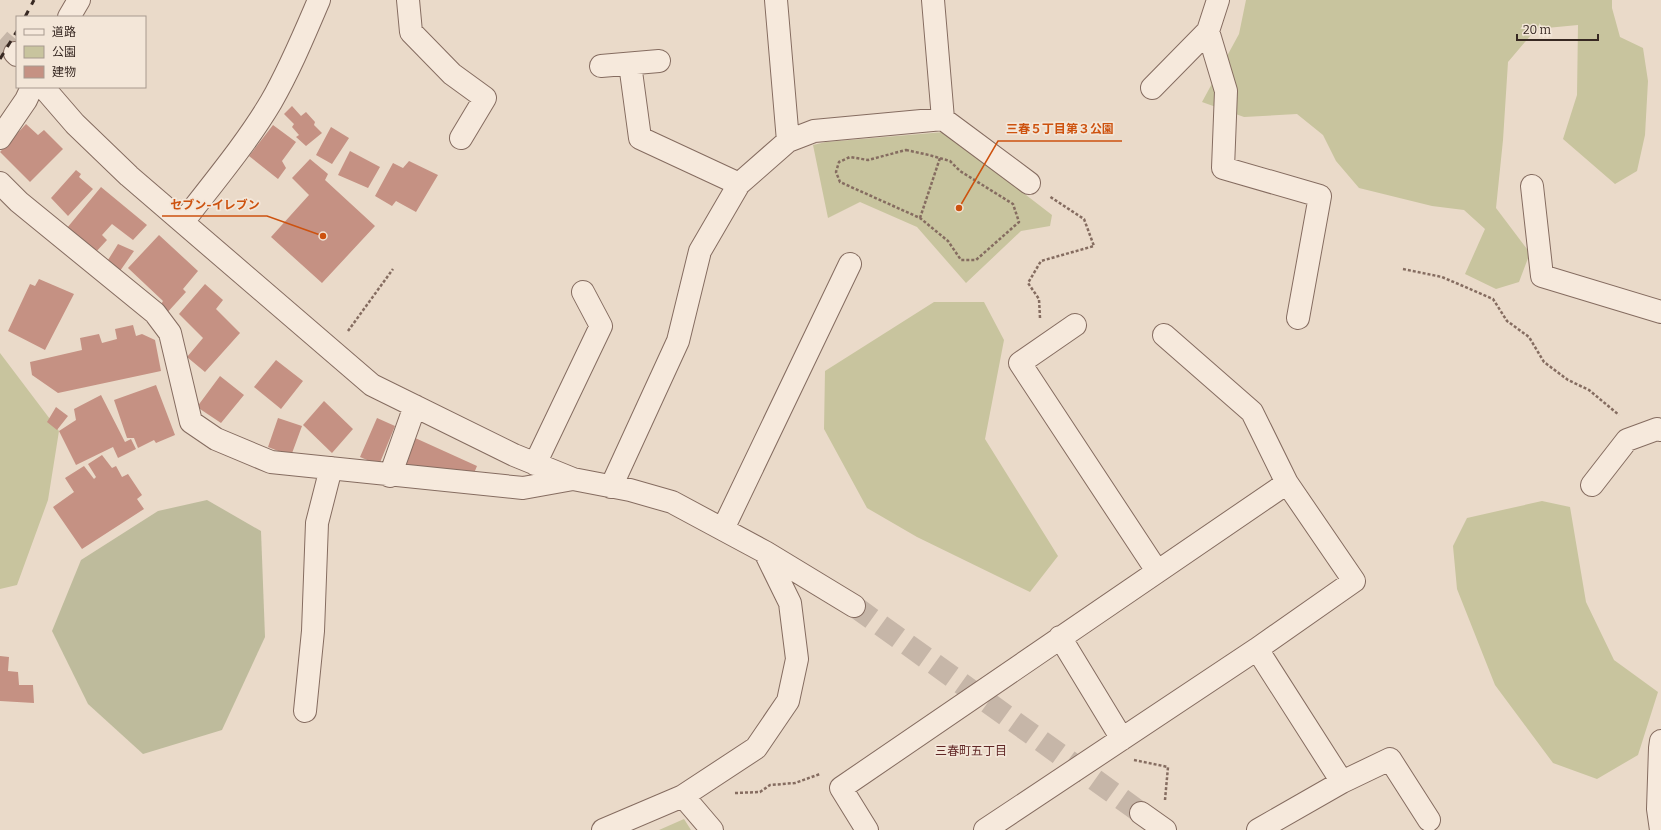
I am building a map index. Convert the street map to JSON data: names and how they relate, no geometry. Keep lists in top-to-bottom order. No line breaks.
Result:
{"districts":["三春町五丁目"],"places":["三春５丁目第３公園","セブン-イレブン"],"legend":["道路","公園","建物"],"scale_bar":"20 m"}
